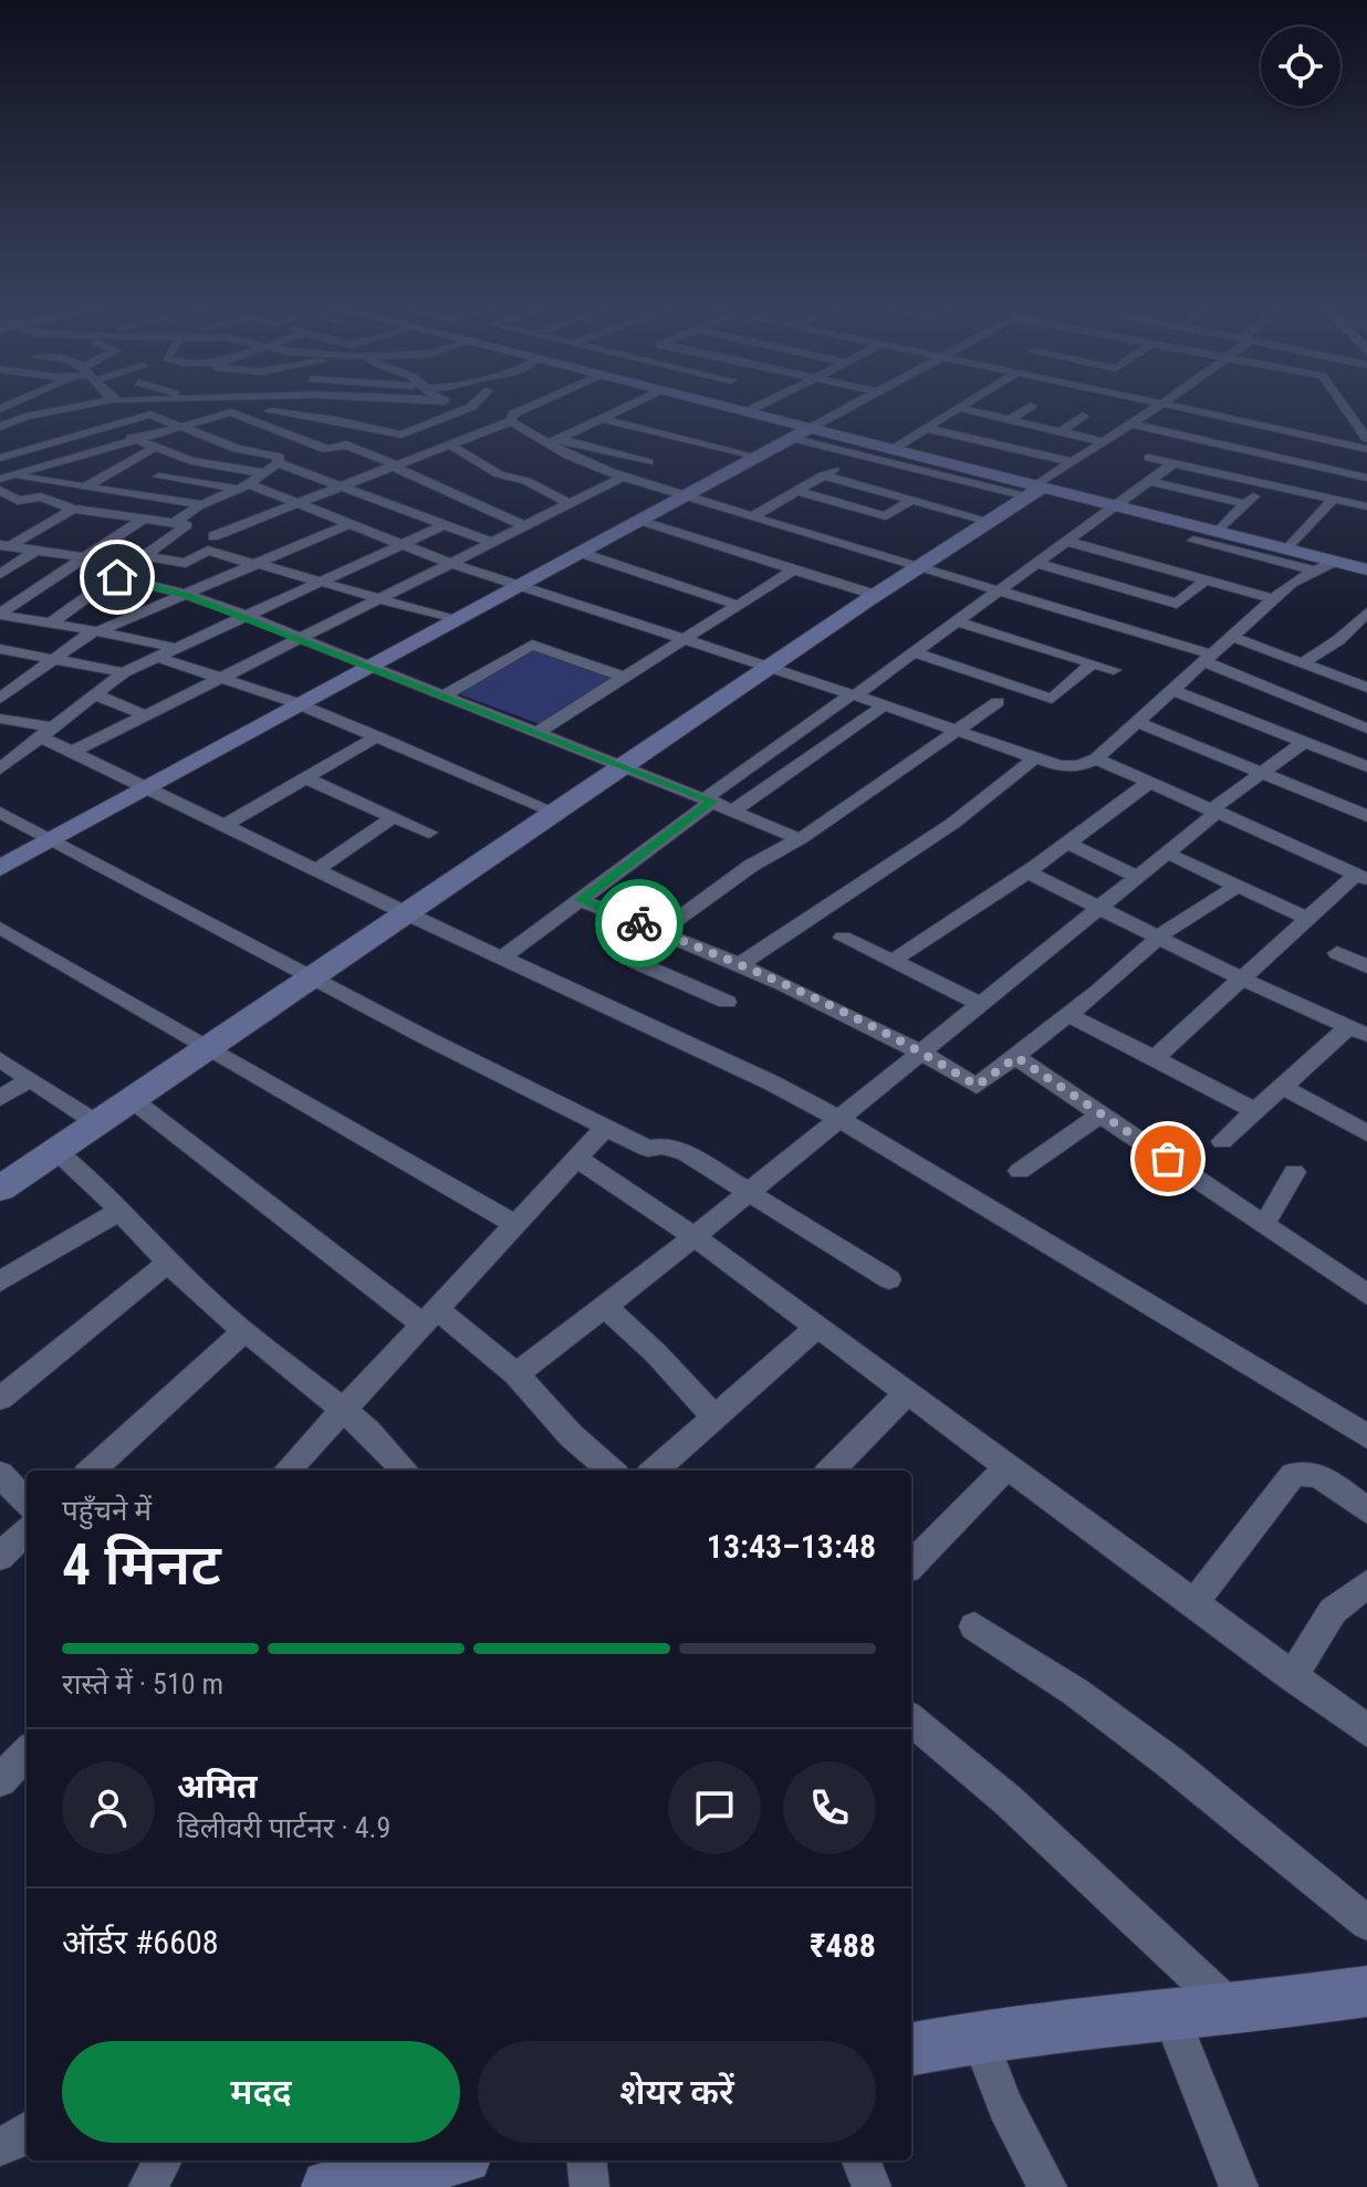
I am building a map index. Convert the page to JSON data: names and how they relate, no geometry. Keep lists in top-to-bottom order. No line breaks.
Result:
{"page":{"heading":["4 मिनट","पहुँचने में","13:43–13:48"],"panel":["अमित","डिलीवरी पार्टनर · 4.9","ऑर्डर #6608","₹488"],"bar":"रास्ते में · 510 m","buttons":["मदद","शेयर करें"]}}
